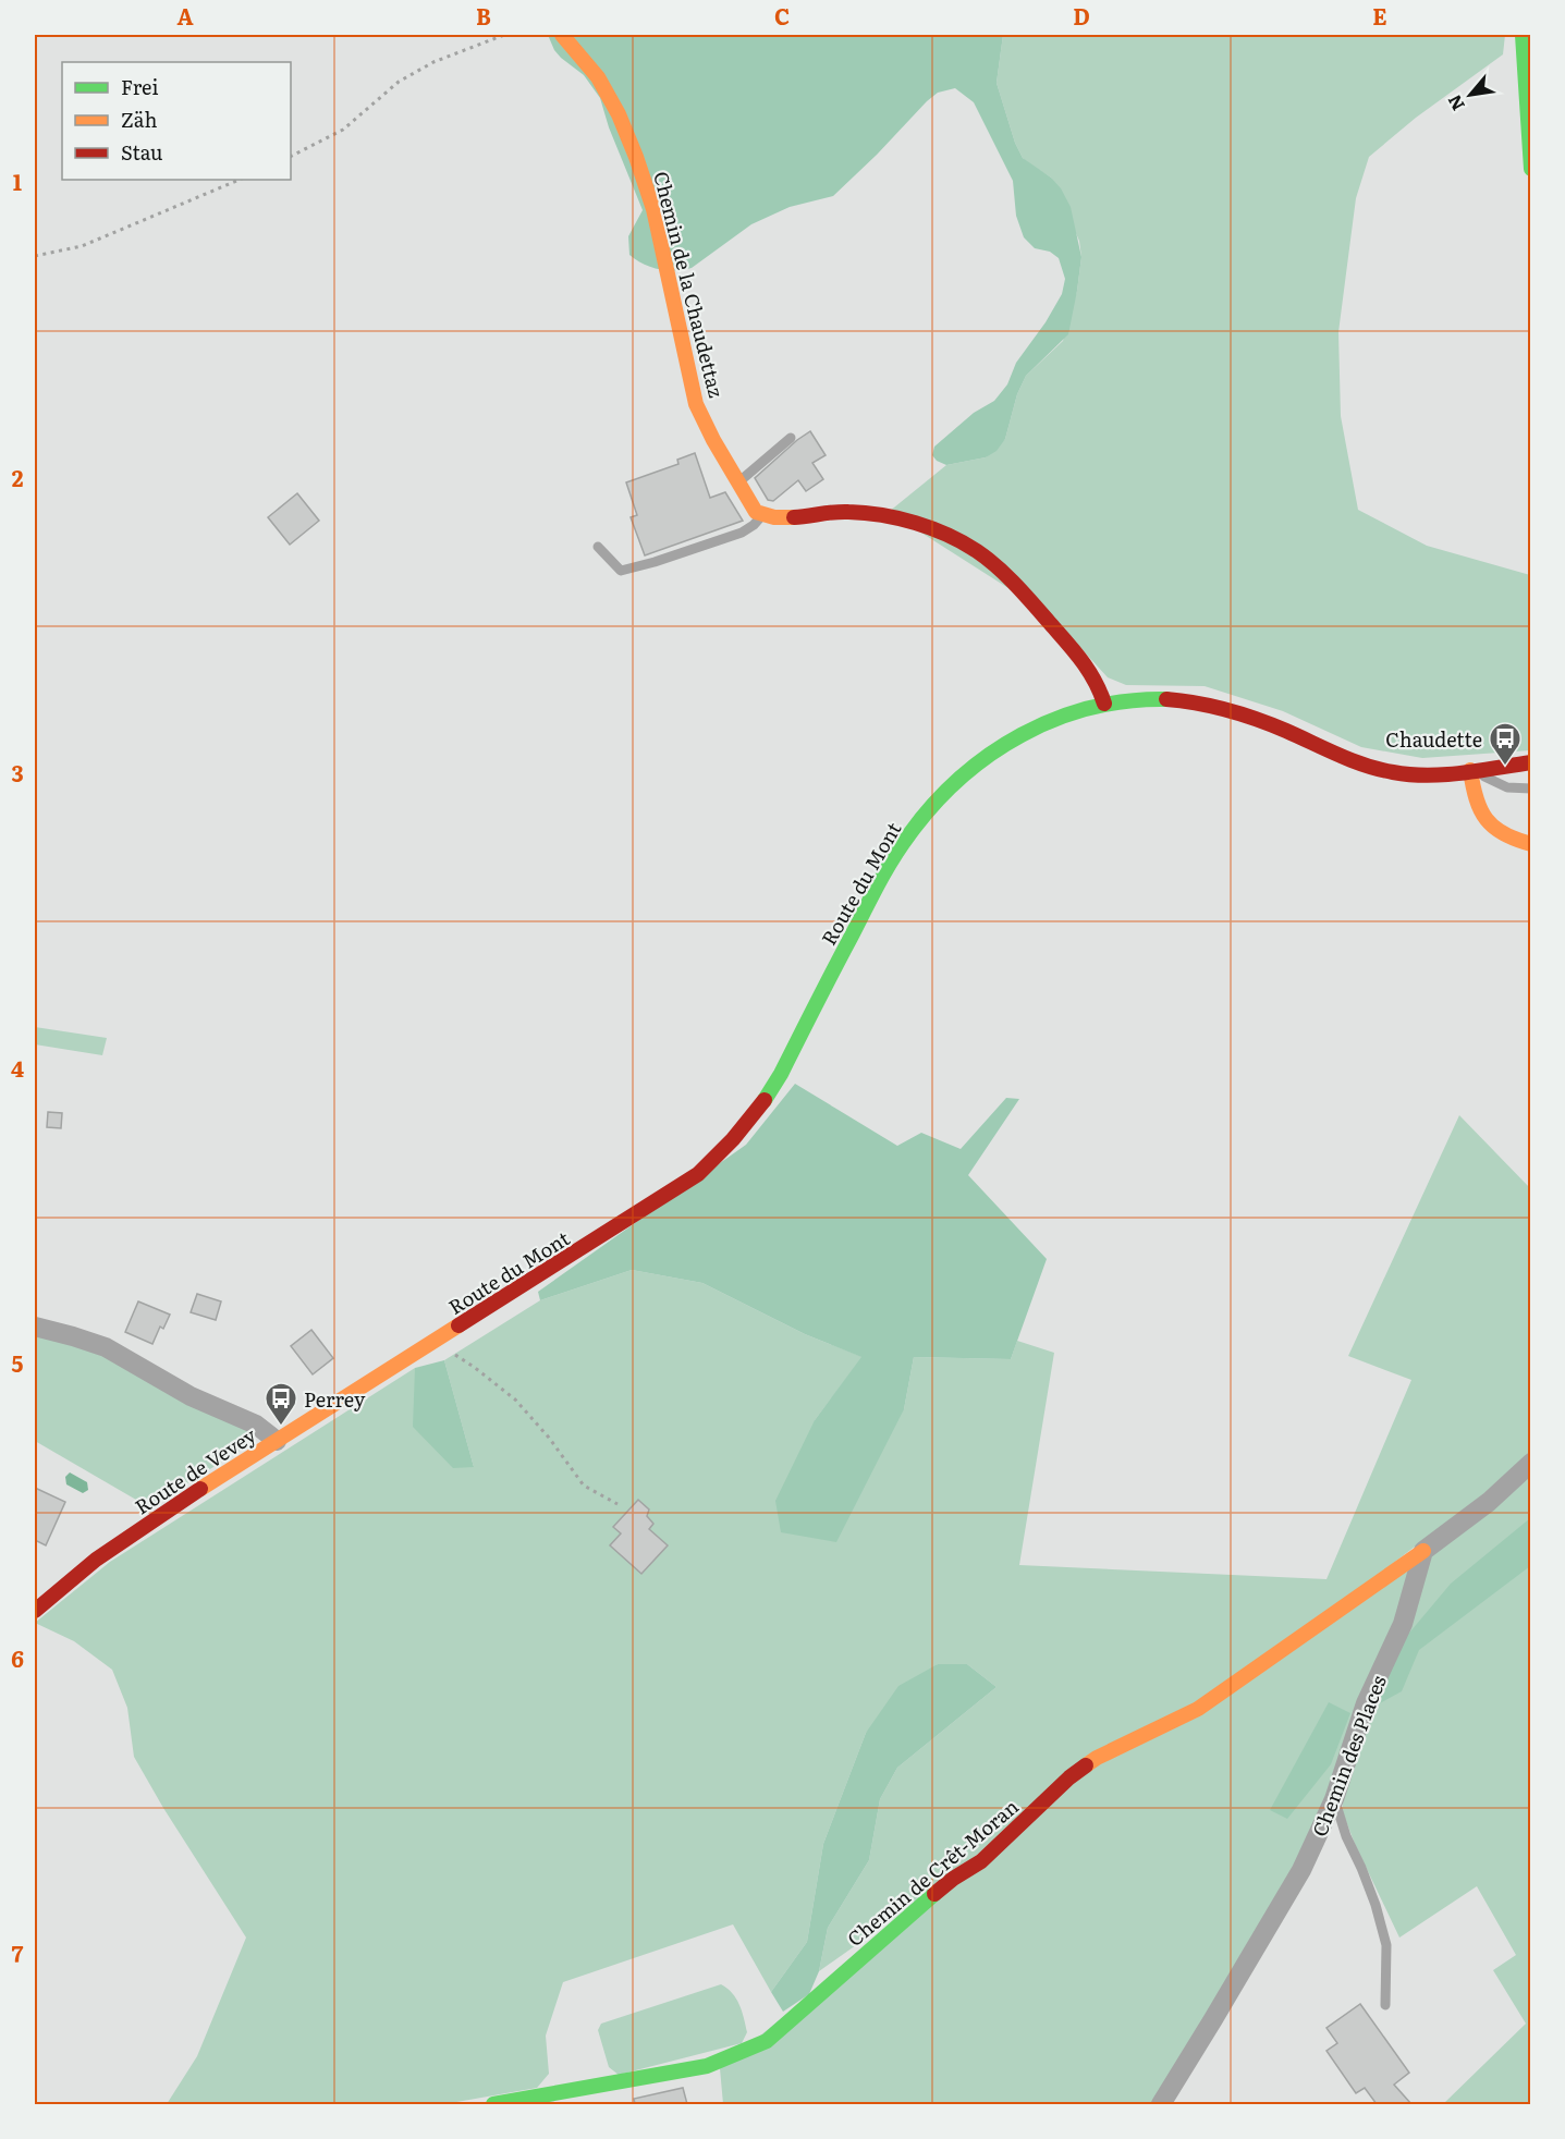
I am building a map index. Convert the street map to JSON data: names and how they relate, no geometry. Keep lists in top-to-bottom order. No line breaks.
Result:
{"streets":{"street":["Chemin de la Chaudettaz","Route du Mont","Route de Vevey","Chemin des Places","Chemin de Crêt-Moran"]},"crossings":[["Route du Mont","Route de Vevey"],["Chemin des Places","Chemin de Crêt-Moran"]],"places":{"bus stop":["Chaudette","Perrey"]},"legend":["Frei","Zäh","Stau"],"north":"bottom left","grid":{"columns":["A","B","C","D","E"],"rows":["1","2","3","4","5","6","7"]}}
